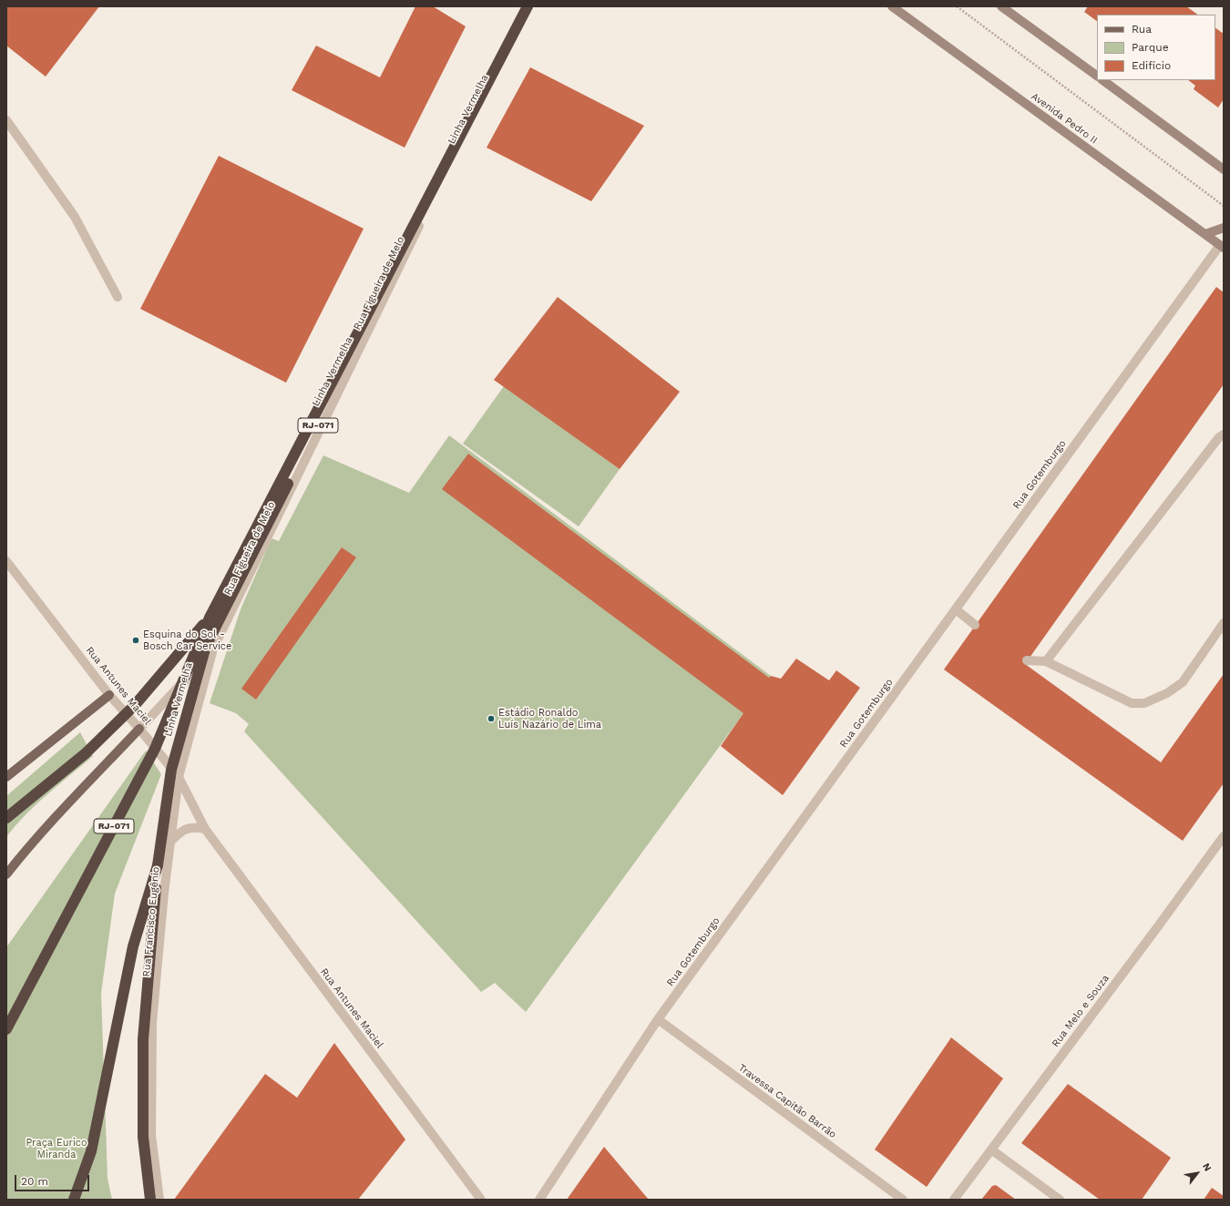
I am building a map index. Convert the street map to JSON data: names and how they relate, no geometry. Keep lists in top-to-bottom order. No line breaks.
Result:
{"streets":{"highway":["Linha Vermelha","RJ-071"],"street":["Avenida Pedro II","Rua Figueira de Melo","Rua Gotemburgo","Rua Antunes Maciel","Rua Francisco Eugênio","Rua Melo e Souza","Travessa Capitão Barrão"]},"crossings":[["Linha Vermelha","Rua Figueira de Melo"],["Linha Vermelha","RJ-071"],["Avenida Pedro II","Rua Gotemburgo"],["Rua Figueira de Melo","Rua Antunes Maciel"],["Rua Figueira de Melo","Rua Francisco Eugênio"],["Rua Gotemburgo","Travessa Capitão Barrão"],["Rua Antunes Maciel","Rua Francisco Eugênio"]],"parks":["Praça Eurico Miranda"],"places":["Esquina do Sol - Bosch Car Service","Estádio Ronaldo Luís Nazário de Lima"],"legend":["Rua","Parque","Edifício"],"scale_bar":"20 m","north":"top right"}
